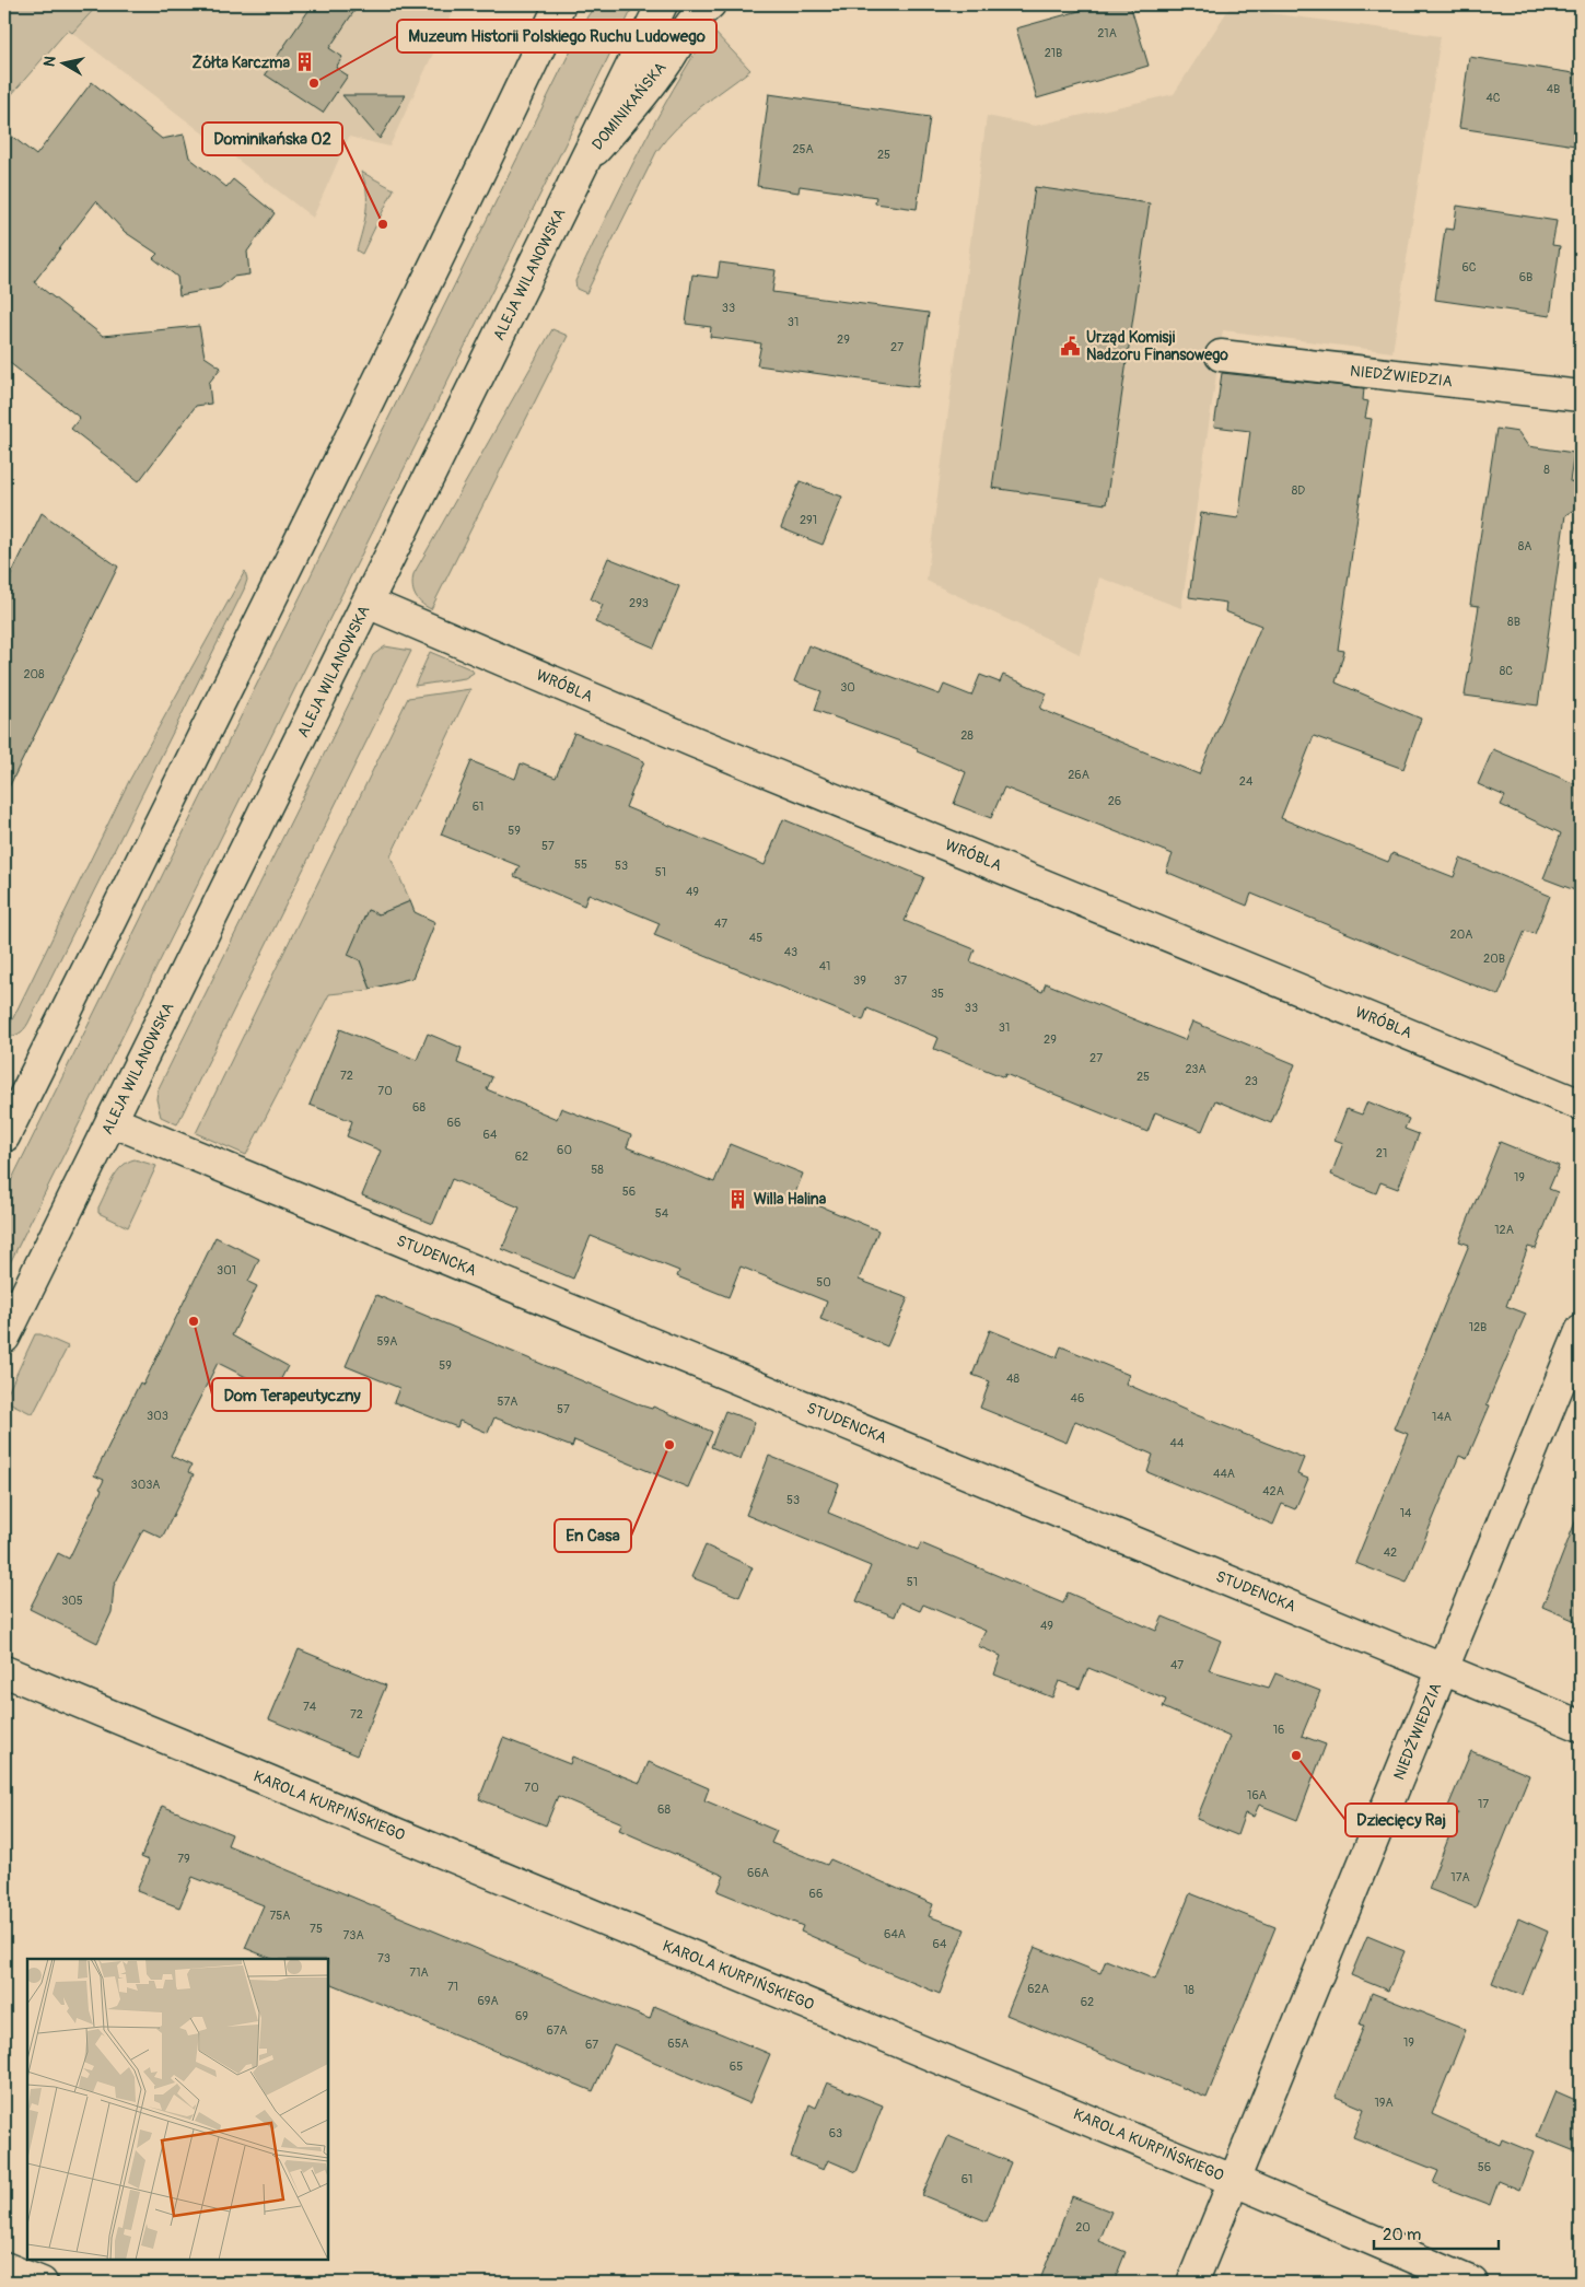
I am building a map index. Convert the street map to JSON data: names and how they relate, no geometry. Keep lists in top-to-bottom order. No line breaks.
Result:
{"streets":{"street":["DOMINIKAŃSKA","ALEJA WILANOWSKA","NIEDŹWIEDZIA","WRÓBLA","STUDENCKA","KAROLA KURPIŃSKIEGO"]},"crossings":[["DOMINIKAŃSKA","ALEJA WILANOWSKA"],["ALEJA WILANOWSKA","WRÓBLA"],["ALEJA WILANOWSKA","STUDENCKA"],["NIEDŹWIEDZIA","STUDENCKA"],["NIEDŹWIEDZIA","KAROLA KURPIŃSKIEGO"]],"places":{"building":["Żółta Karczma","Willa Halina"],"other":["Muzeum Historii Polskiego Ruchu Ludowego","Dominikańska 02","Dom Terapeutyczny","En Casa","Dziecięcy Raj"],"public building":["Urząd Komisji Nadzoru Finansowego"]},"house_numbers":["21A","21B","4B","4C","25A","25","6C","6B","33","31","29","27","8","8D","291","8A","293","8B","8C","208","30","28","26A","24","26","61","59","57","55","53","51","49","47","20A","45","43","20B","41","39","37","35","33","31","29","27","23A","72","25","23","70","68","66","64","60","21","62","58","19","56","54","12A","301","50","12B","59A","59","48","46","57A","57","303","14A","44","44A","303A","42A","53","14","42","51","305","49","47","74","72","16","70","16A","17","68","79","66A","17A","66","75A","75","64A","73A","64","73","71A","71","62A","18","69A","62","69","67A","19","65A","67","65","19A","63","56","61","20"],"scale_bar":"20 m","north":"left"}
